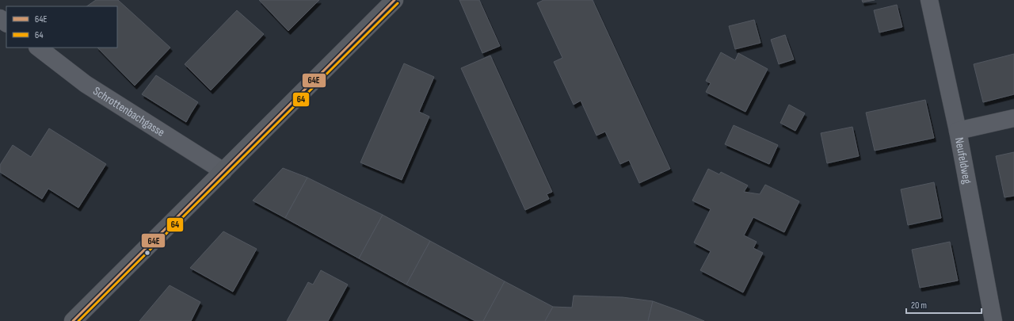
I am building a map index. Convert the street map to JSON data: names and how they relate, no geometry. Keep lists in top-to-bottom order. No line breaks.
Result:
{"streets":{"street":["Schrottenbachgasse","Neufeldweg"]},"lines":["transit line 64E","transit line 64"],"legend":["64E","64"],"scale_bar":"20 m"}
